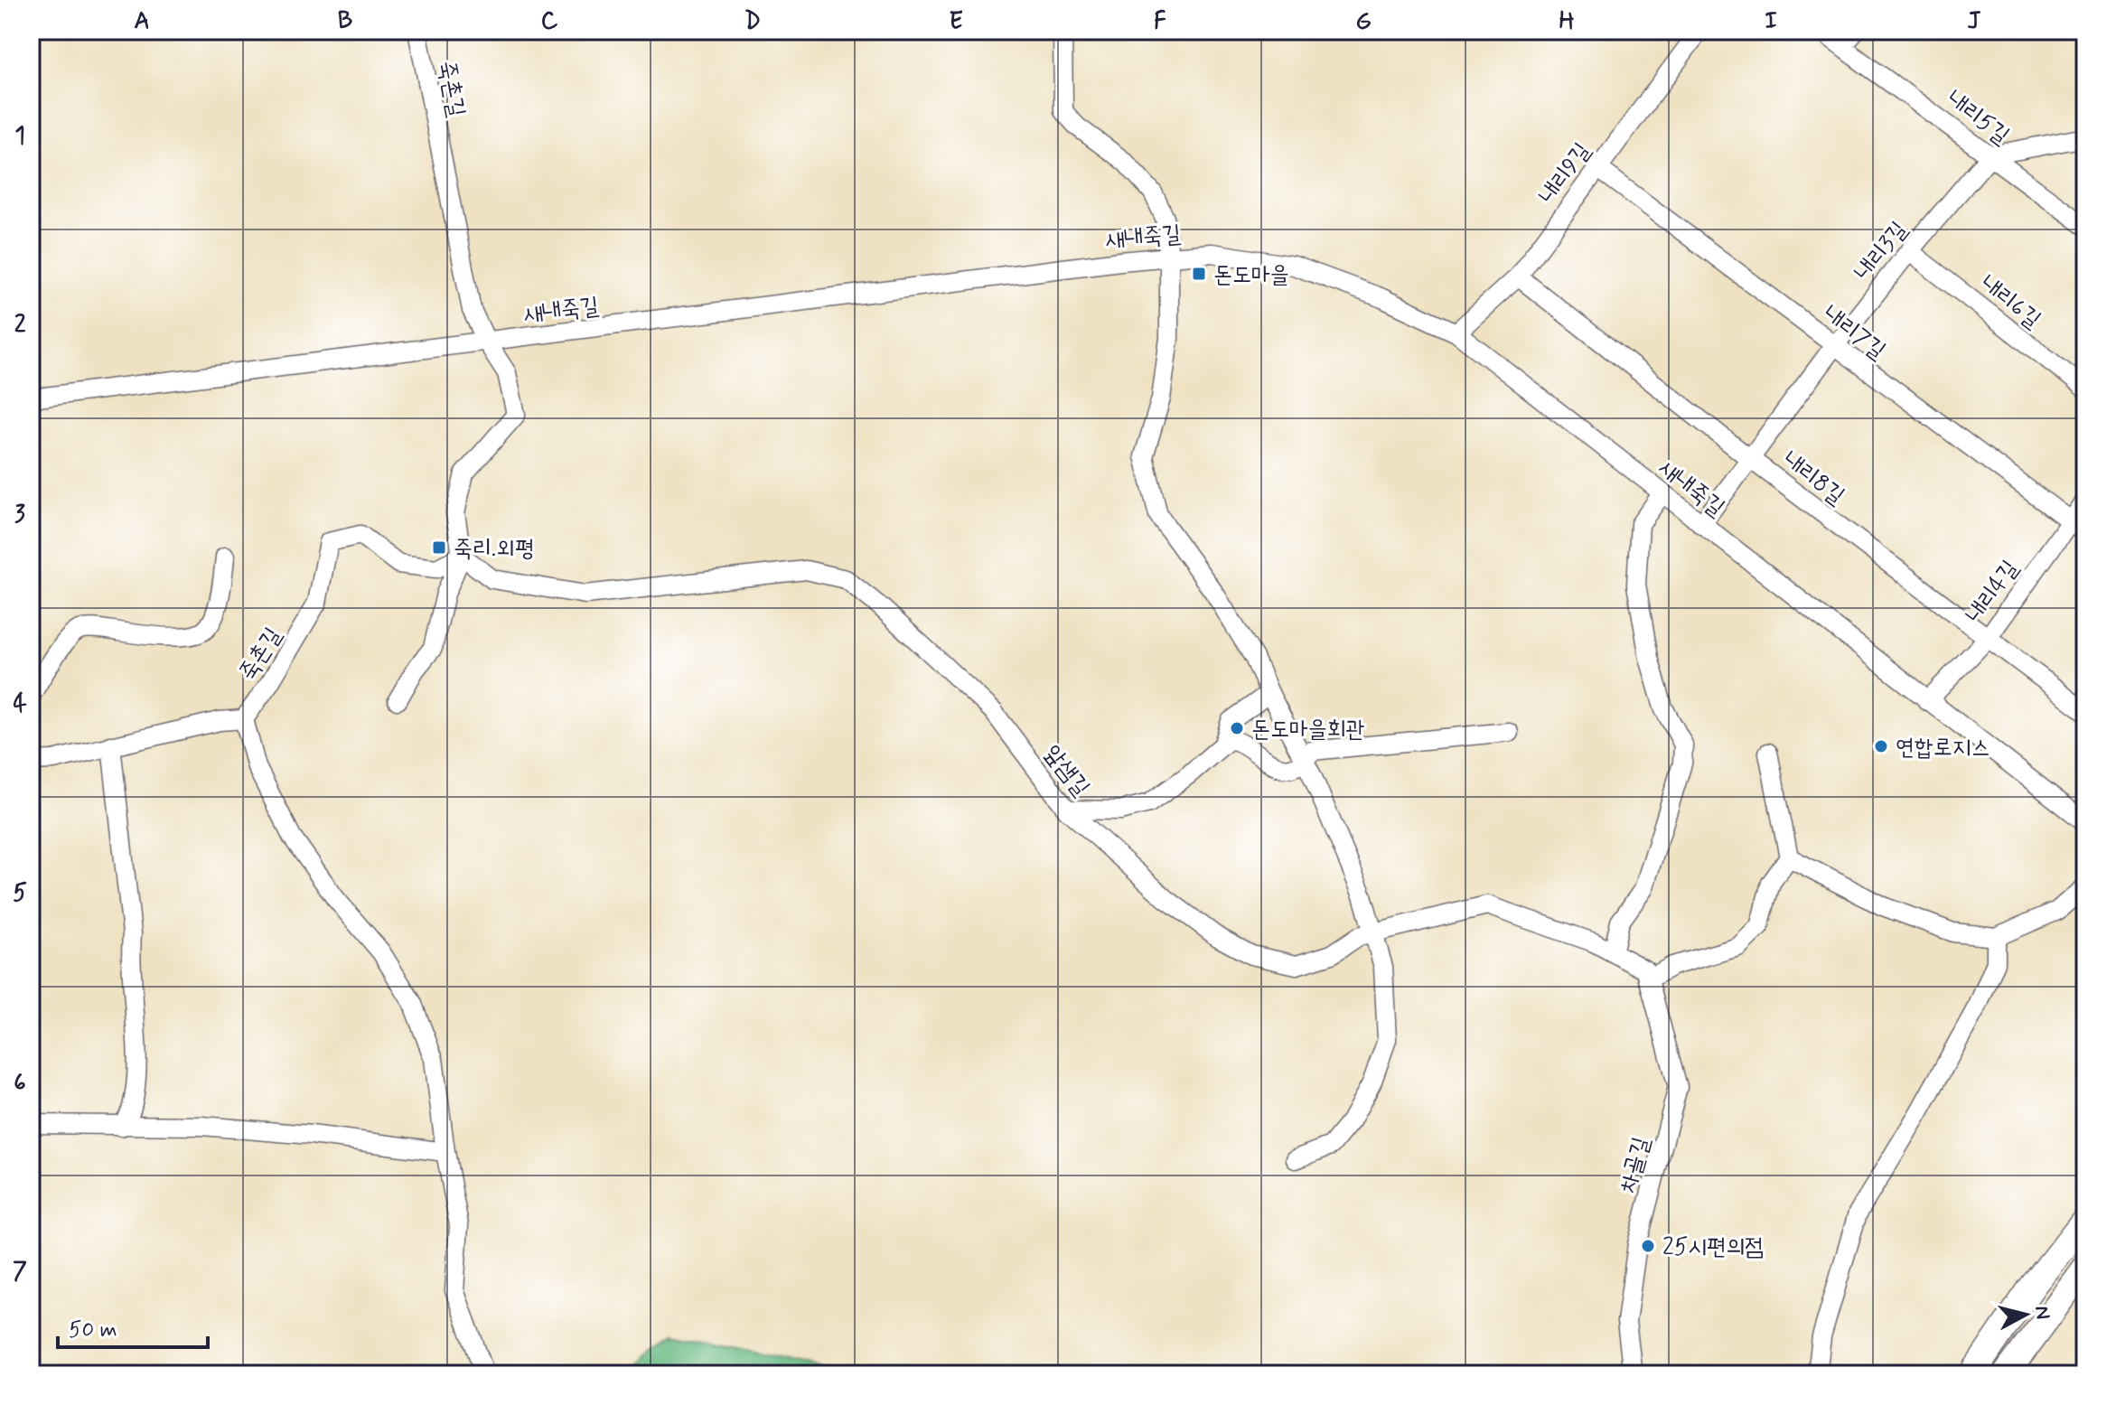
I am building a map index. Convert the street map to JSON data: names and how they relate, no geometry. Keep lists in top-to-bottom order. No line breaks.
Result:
{"streets":{"street":["죽촌길","내리5길","내리9길","새내죽길","내리3길","내리6길","내리7길","내리8길","내리4길","앞샘길","차골길"]},"crossings":[["죽촌길","새내죽길"],["죽촌길","앞샘길"],["내리5길","내리3길"],["내리9길","새내죽길"],["내리9길","내리7길"],["내리9길","내리8길"],["새내죽길","내리3길"],["새내죽길","내리4길"],["내리3길","내리6길"],["내리3길","내리7길"],["내리3길","내리8길"],["내리7길","내리4길"],["내리8길","내리4길"],["앞샘길","차골길"]],"places":{"transit":["돈도마을","죽리.외평"],"other":["돈도마을회관","연합로지스","25시편의점"]},"scale_bar":"50 m","north":"right","grid":{"columns":["A","B","C","D","E","F","G","H","I","J"],"rows":["1","2","3","4","5","6","7"]}}
